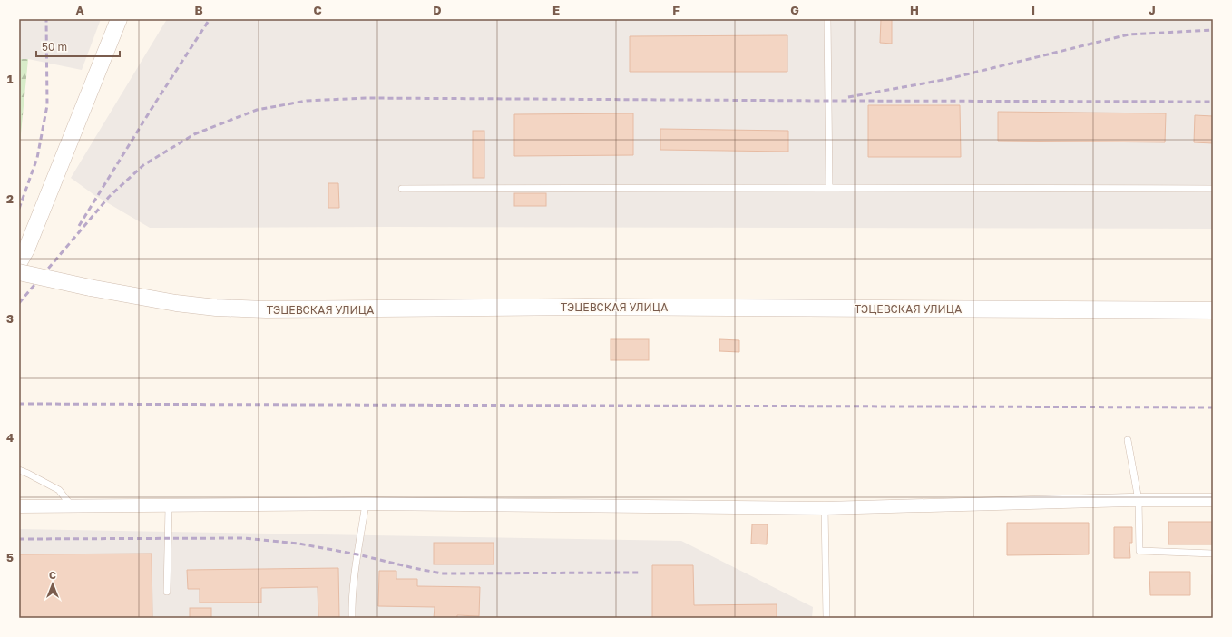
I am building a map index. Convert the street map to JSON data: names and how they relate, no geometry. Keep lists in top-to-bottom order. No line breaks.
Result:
{"streets":{"street":["ТЭЦЕВСКАЯ УЛИЦА"]},"scale_bar":"50 m","north":"top","grid":{"columns":["A","B","C","D","E","F","G","H","I","J"],"rows":["1","2","3","4","5"]}}
